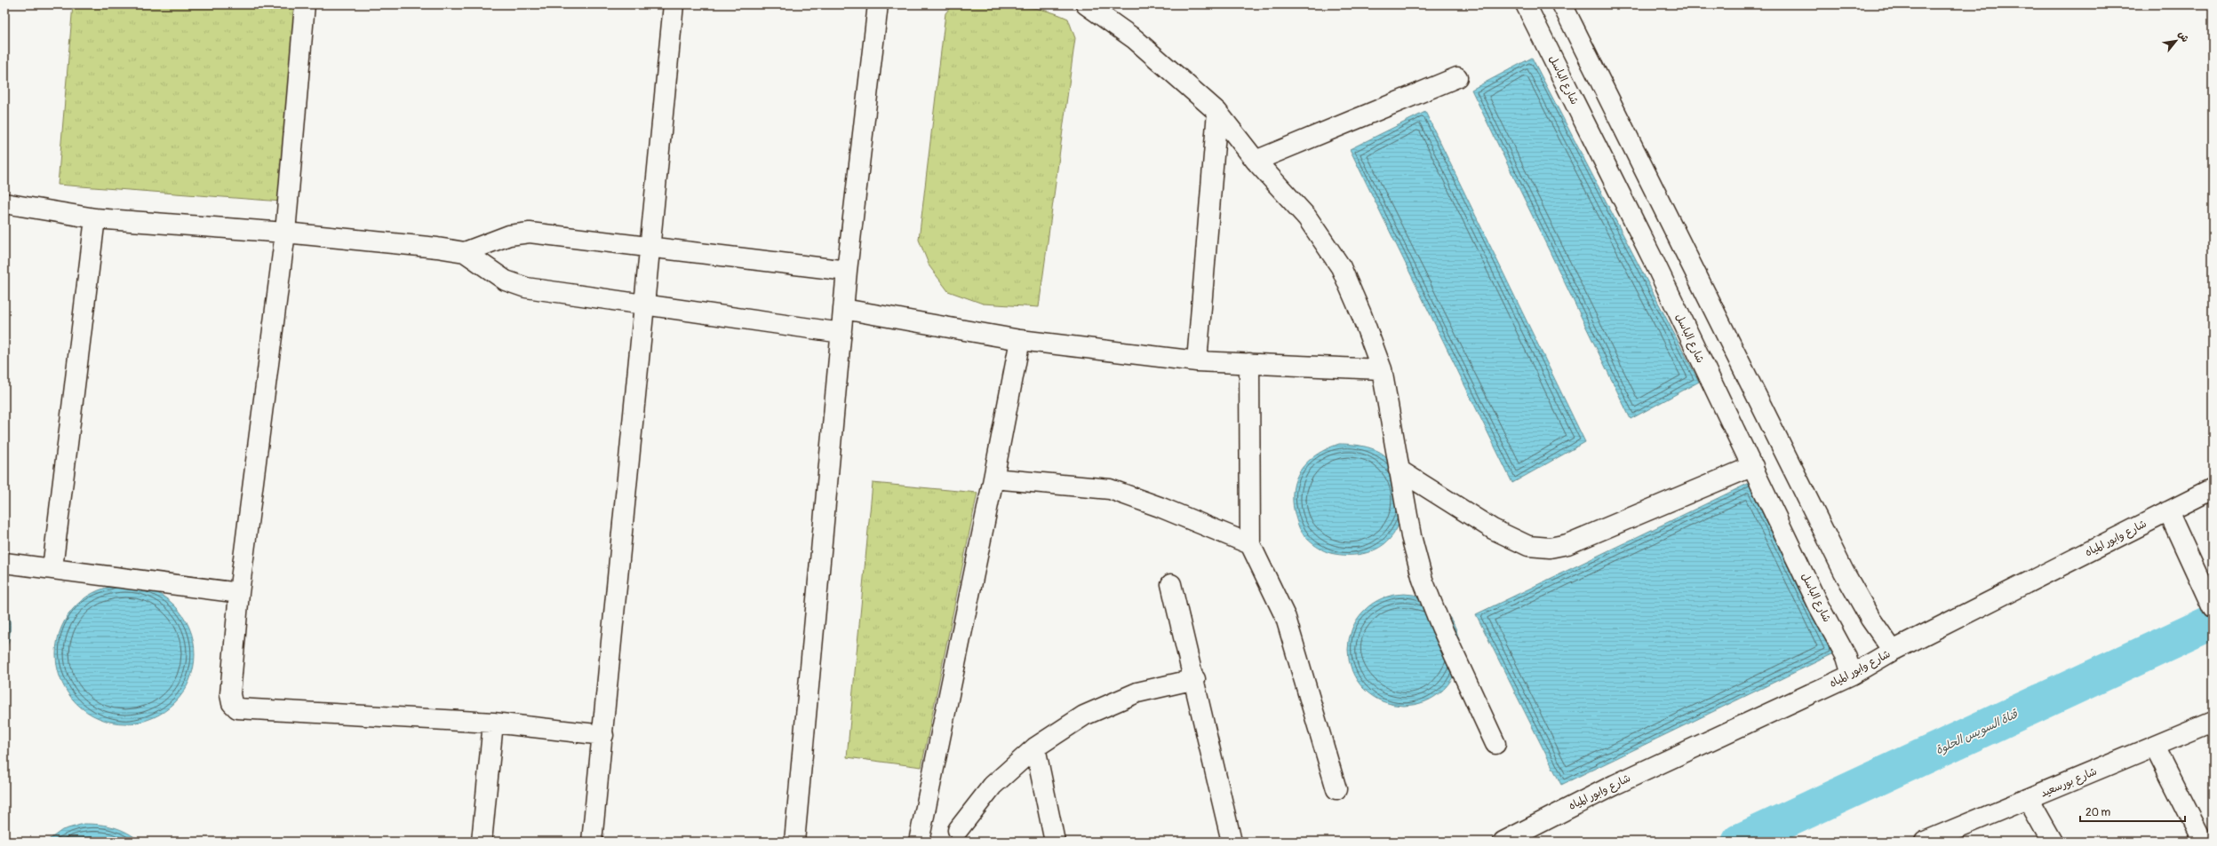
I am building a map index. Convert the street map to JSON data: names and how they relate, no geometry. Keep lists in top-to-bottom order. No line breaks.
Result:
{"streets":{"main road":["شارع الباسل","شارع وابور المياه","شارع بورسعيد"]},"crossings":[["شارع الباسل","شارع وابور المياه"]],"water":["قناة السويس الحلوة"],"scale_bar":"20 m","north":"top right"}
